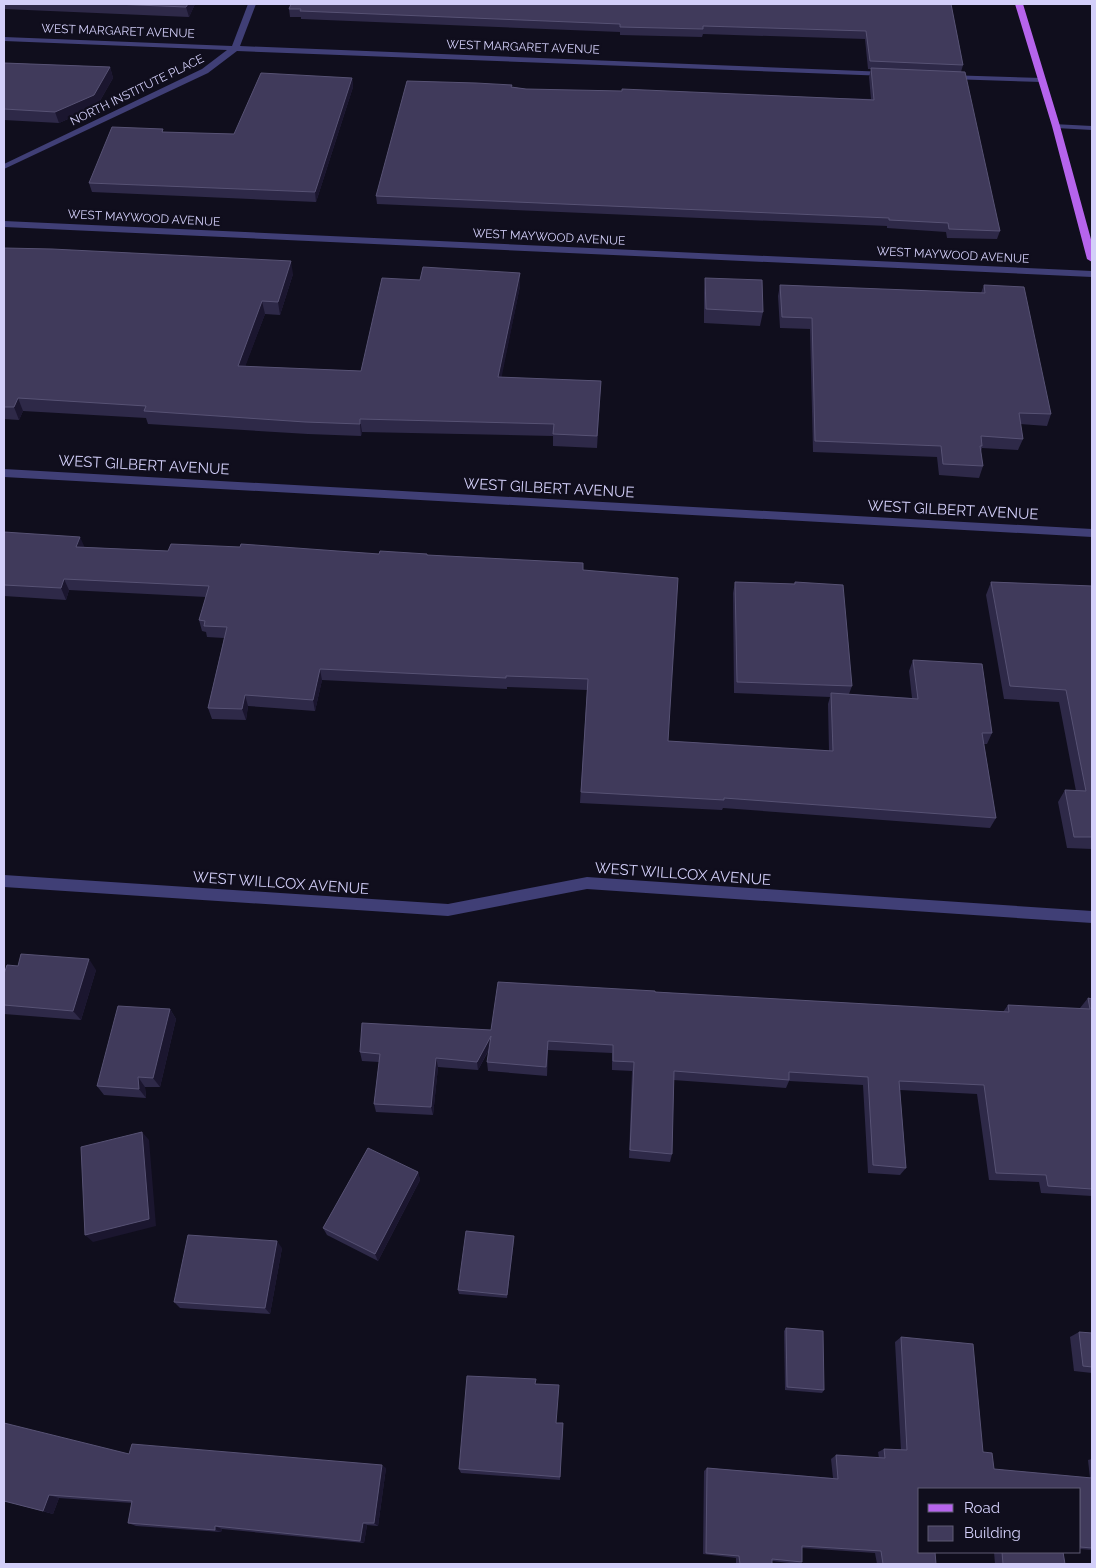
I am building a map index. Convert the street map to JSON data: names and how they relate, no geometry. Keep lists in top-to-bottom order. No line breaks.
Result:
{"streets":{"street":["WEST MARGARET AVENUE","NORTH INSTITUTE PLACE","WEST MAYWOOD AVENUE","WEST GILBERT AVENUE","WEST WILLCOX AVENUE"]},"crossings":[["WEST MARGARET AVENUE","NORTH INSTITUTE PLACE"]],"legend":["Road","Building"]}
